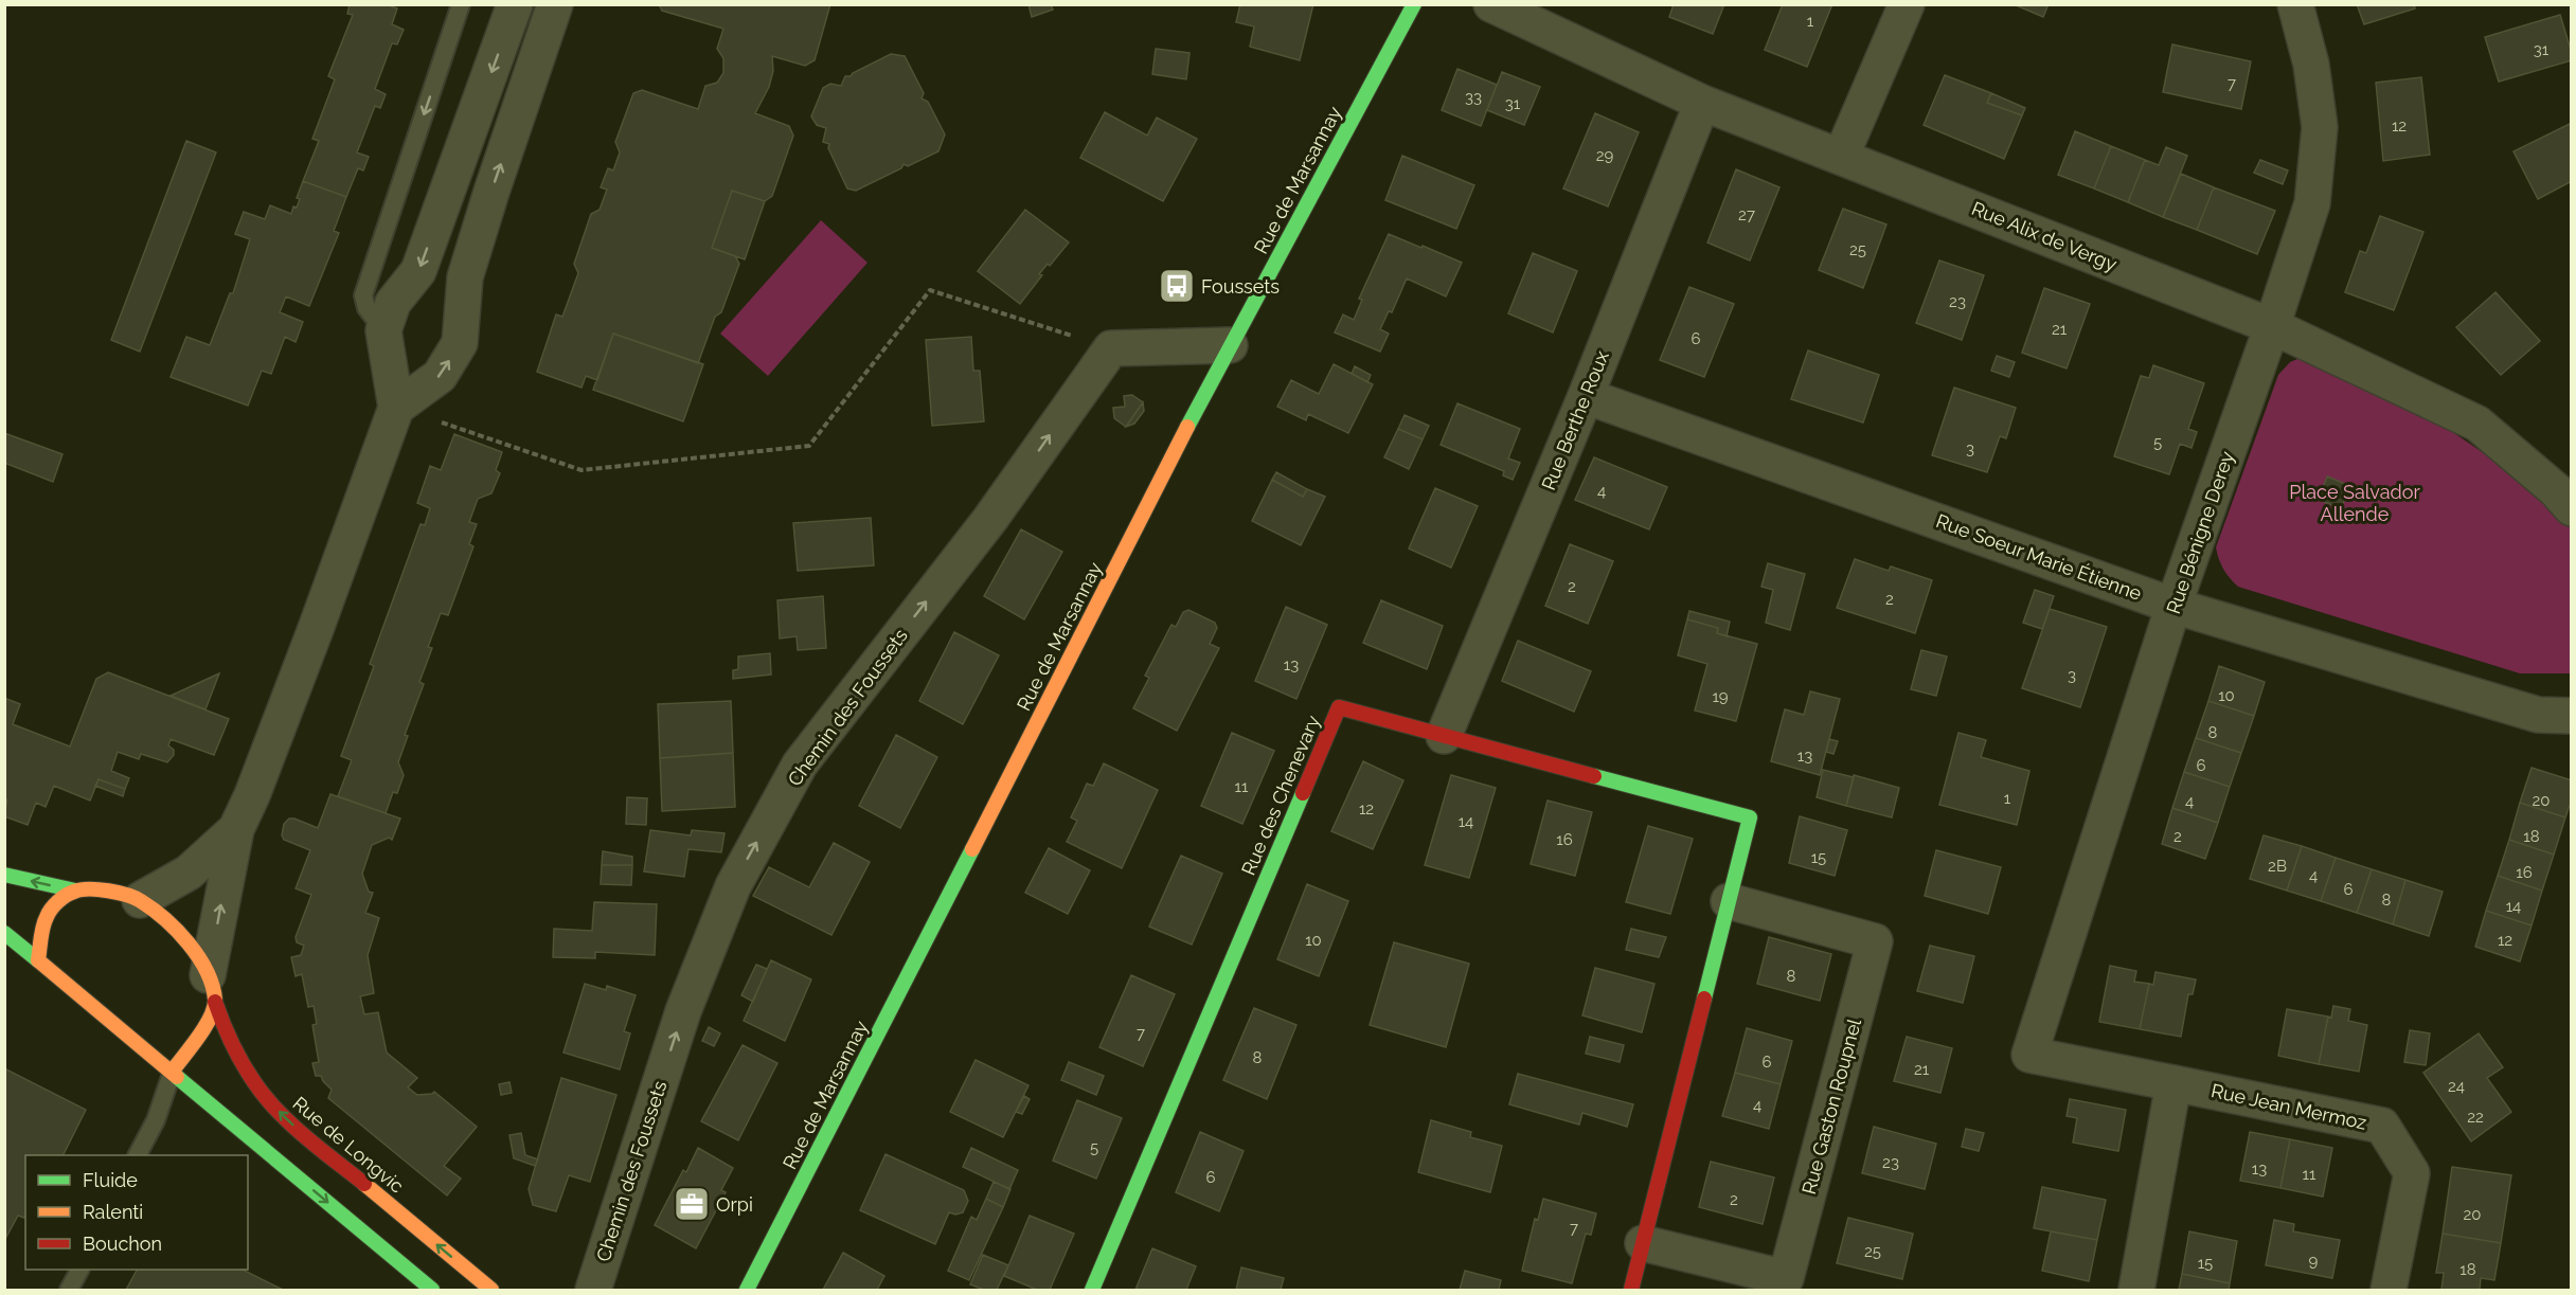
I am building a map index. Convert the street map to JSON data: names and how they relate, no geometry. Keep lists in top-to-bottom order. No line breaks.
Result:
{"streets":{"street":["Rue de Marsannay","Rue Alix de Vergy","Rue Berthe Roux","Rue Bénigne Derey","Rue Soeur Marie Étienne","Chemin des Foussets","Rue des Chenevary","Rue Gaston Roupnel","Rue Jean Mermoz","Rue de Longvic"]},"crossings":[["Rue Alix de Vergy","Rue Berthe Roux"],["Rue Alix de Vergy","Rue Bénigne Derey"],["Rue Berthe Roux","Rue Soeur Marie Étienne"],["Rue Berthe Roux","Rue des Chenevary"],["Rue Bénigne Derey","Rue Soeur Marie Étienne"],["Rue Bénigne Derey","Rue Jean Mermoz"],["Rue des Chenevary","Rue Gaston Roupnel"]],"one_way":["Chemin des Foussets"],"parks":["Place Salvador Allende"],"places":{"bus stop":["Foussets"],"office":["Orpi"]},"house_numbers":["1","31","7","33","31","12","29","27","25","23","21","6","5","3","4","2","2","13","3","10","19","8","13","6","11","1","20","4","12","14","2","18","16","15","2B","16","4","6","8","14","10","12","8","7","8","6","21","24","4","22","5","23","13","11","6","2","20","7","25","9","15","18"],"legend":["Fluide","Ralenti","Bouchon"]}
